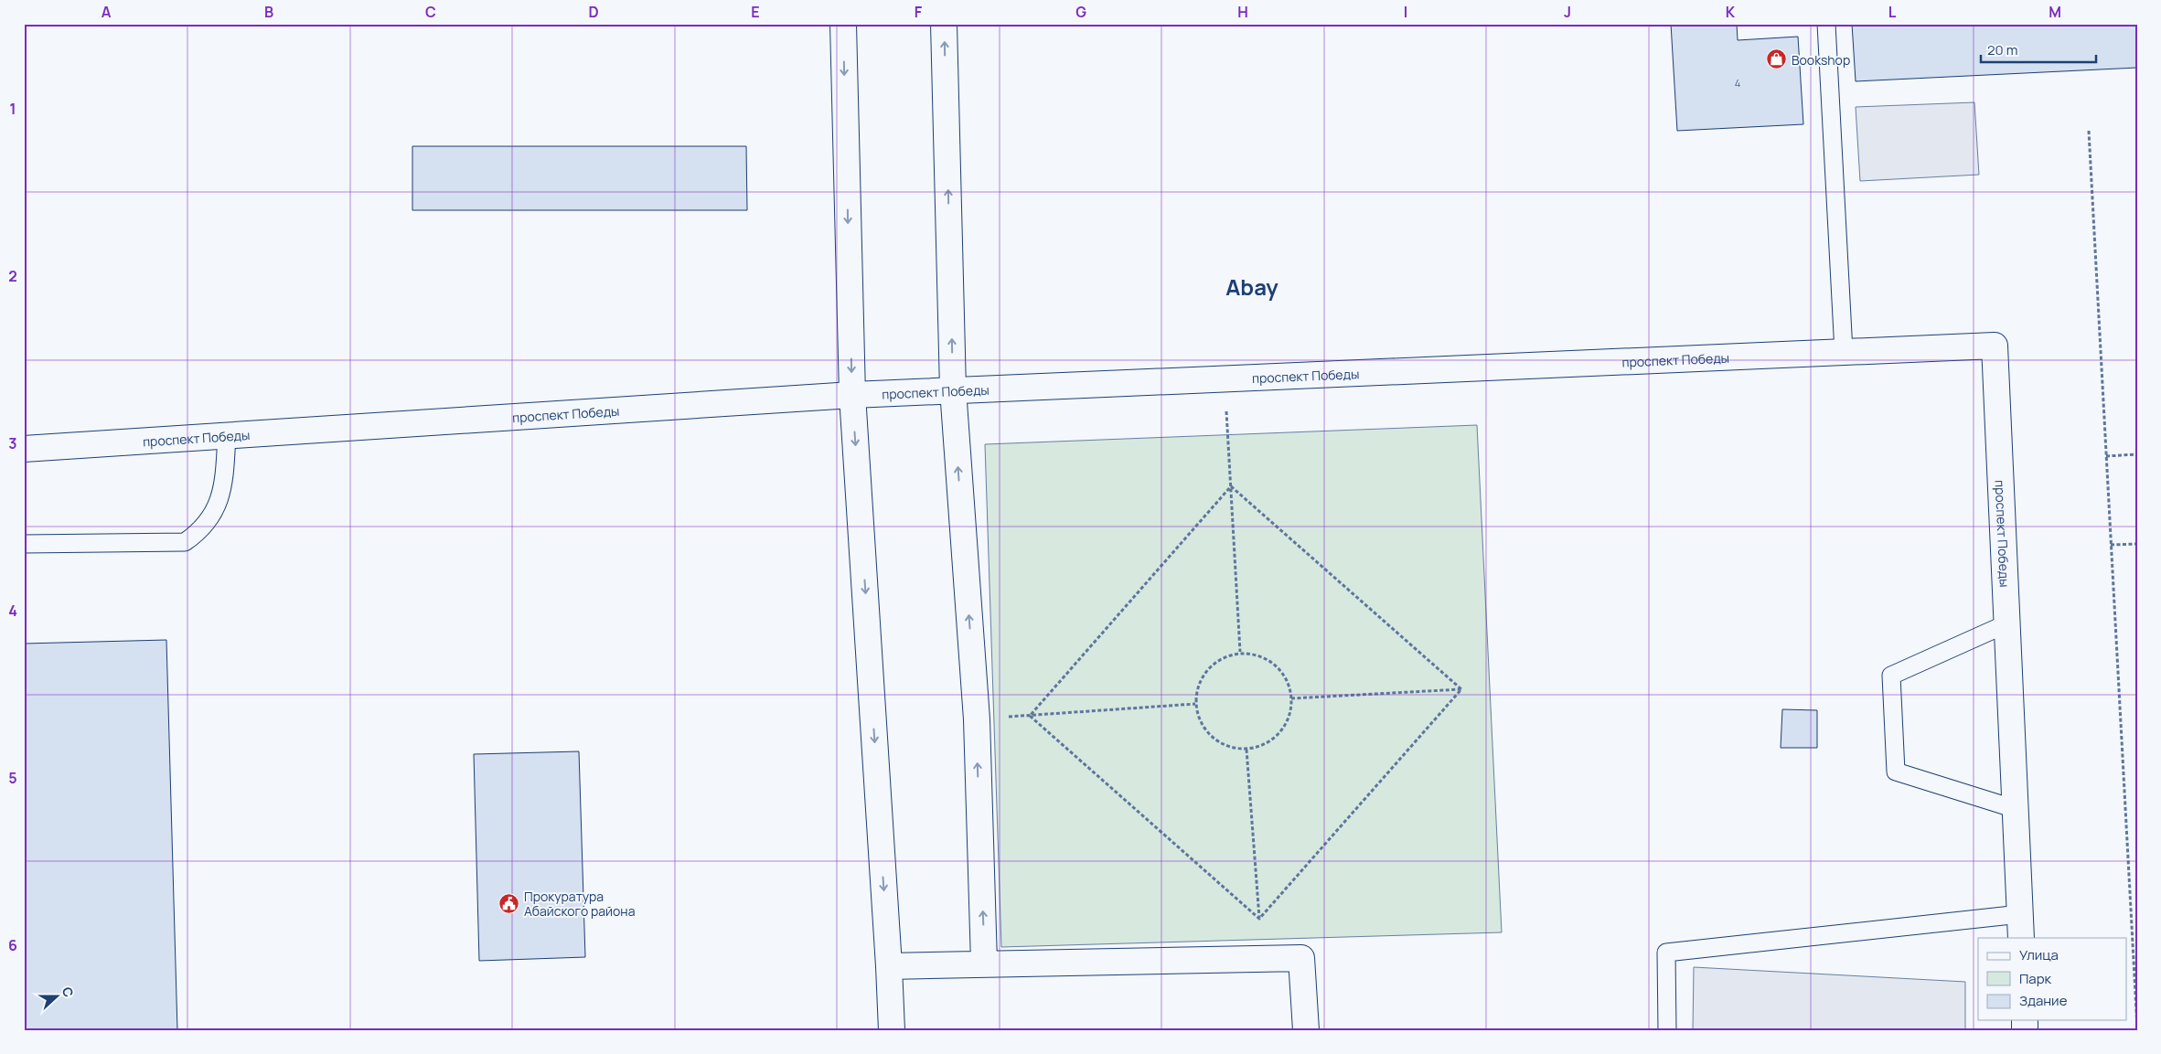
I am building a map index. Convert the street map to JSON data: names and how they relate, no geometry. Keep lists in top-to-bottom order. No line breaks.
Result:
{"streets":{"street":["проспект Победы"]},"districts":["Abay"],"places":{"shop":["Bookshop"],"public building":["Прокуратура Абайского района"]},"house_numbers":["4"],"legend":["Улица","Парк","Здание"],"scale_bar":"20 m","north":"right","grid":{"columns":["A","B","C","D","E","F","G","H","I","J","K","L","M"],"rows":["1","2","3","4","5","6"]}}
